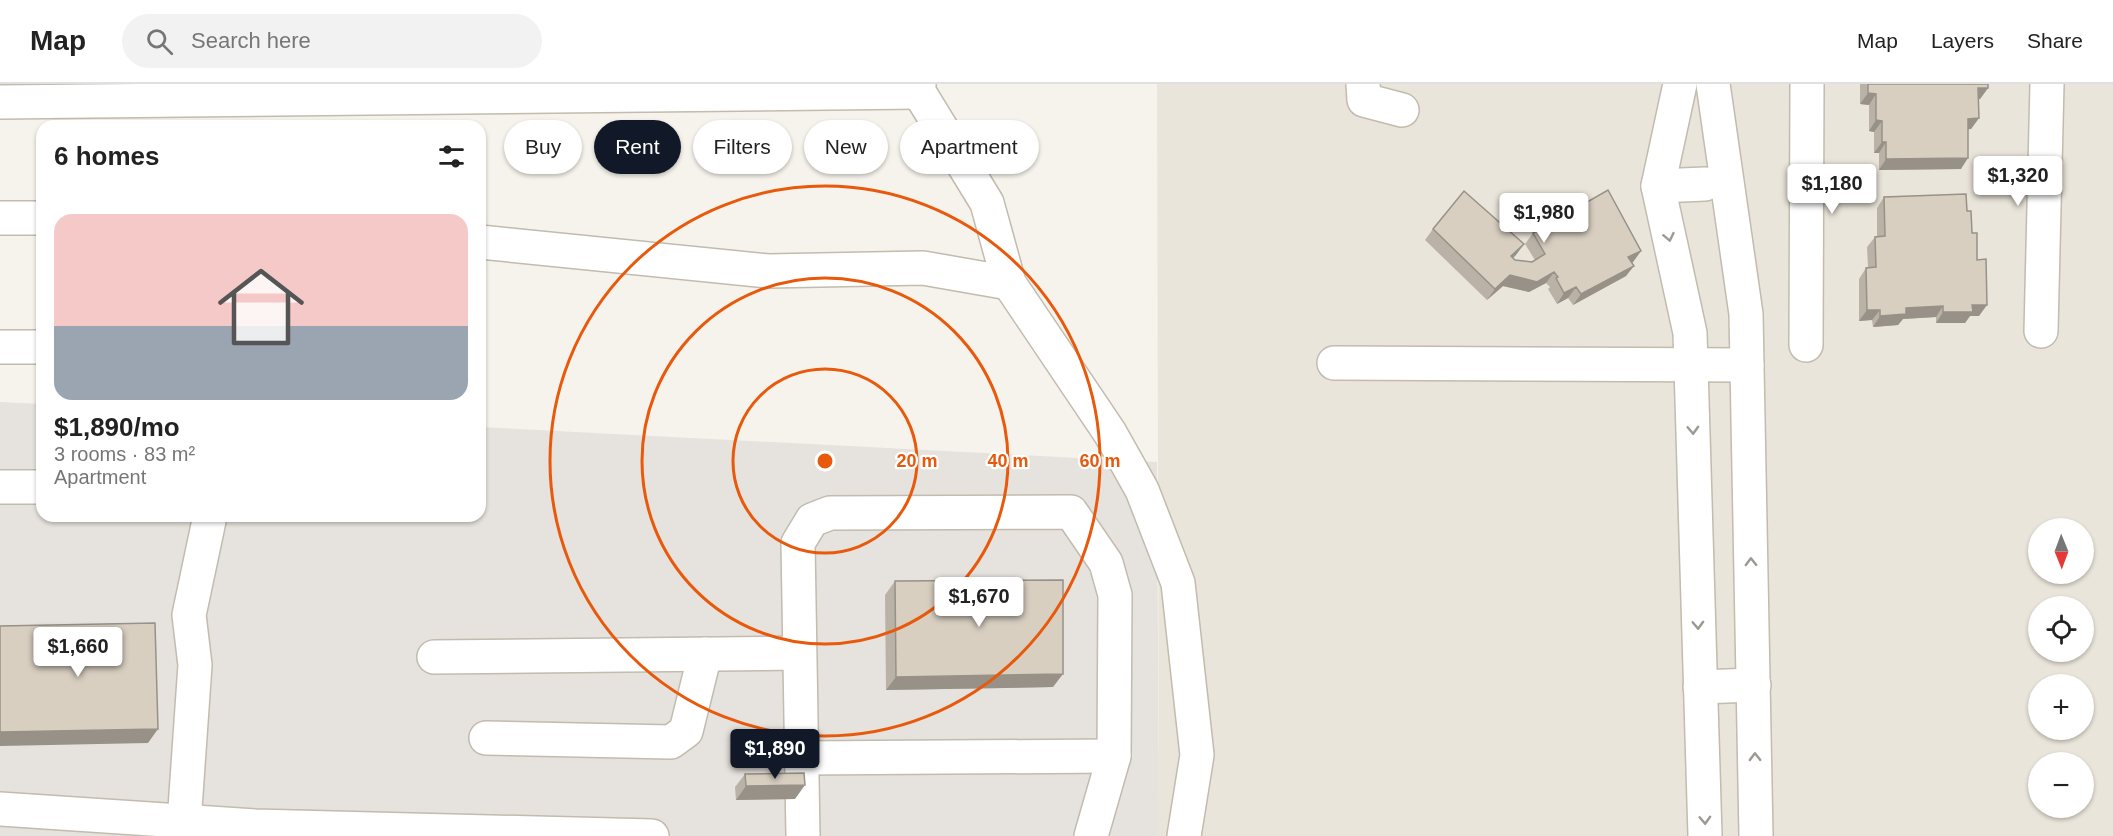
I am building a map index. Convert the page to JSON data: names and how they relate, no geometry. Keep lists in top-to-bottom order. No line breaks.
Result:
{"north":"bottom","page":{"header":"Map","search":"Search here","nav":["Map","Layers","Share"],"chip":["Buy","Rent","Filters","New","Apartment"],"heading":"6 homes","price":["$1,320","$1,180","$1,980","$1,670","$1,660","$1,890"],"list":[{"name":"$1,890/mo","note":"3 rooms · 83 m² · Apartment"}],"map_buttons":["+","−"]},"rings":["20 m","40 m","60 m"]}
